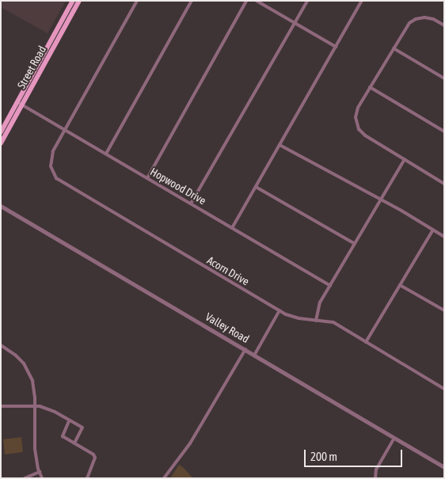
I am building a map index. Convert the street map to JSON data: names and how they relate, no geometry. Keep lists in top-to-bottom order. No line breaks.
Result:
{"streets":{"main road":["Street Road"],"street":["Hopwood Drive","Acorn Drive","Valley Road"]},"crossings":[["Street Road","Hopwood Drive"],["Hopwood Drive","Acorn Drive"]],"scale_bar":"200 m"}
